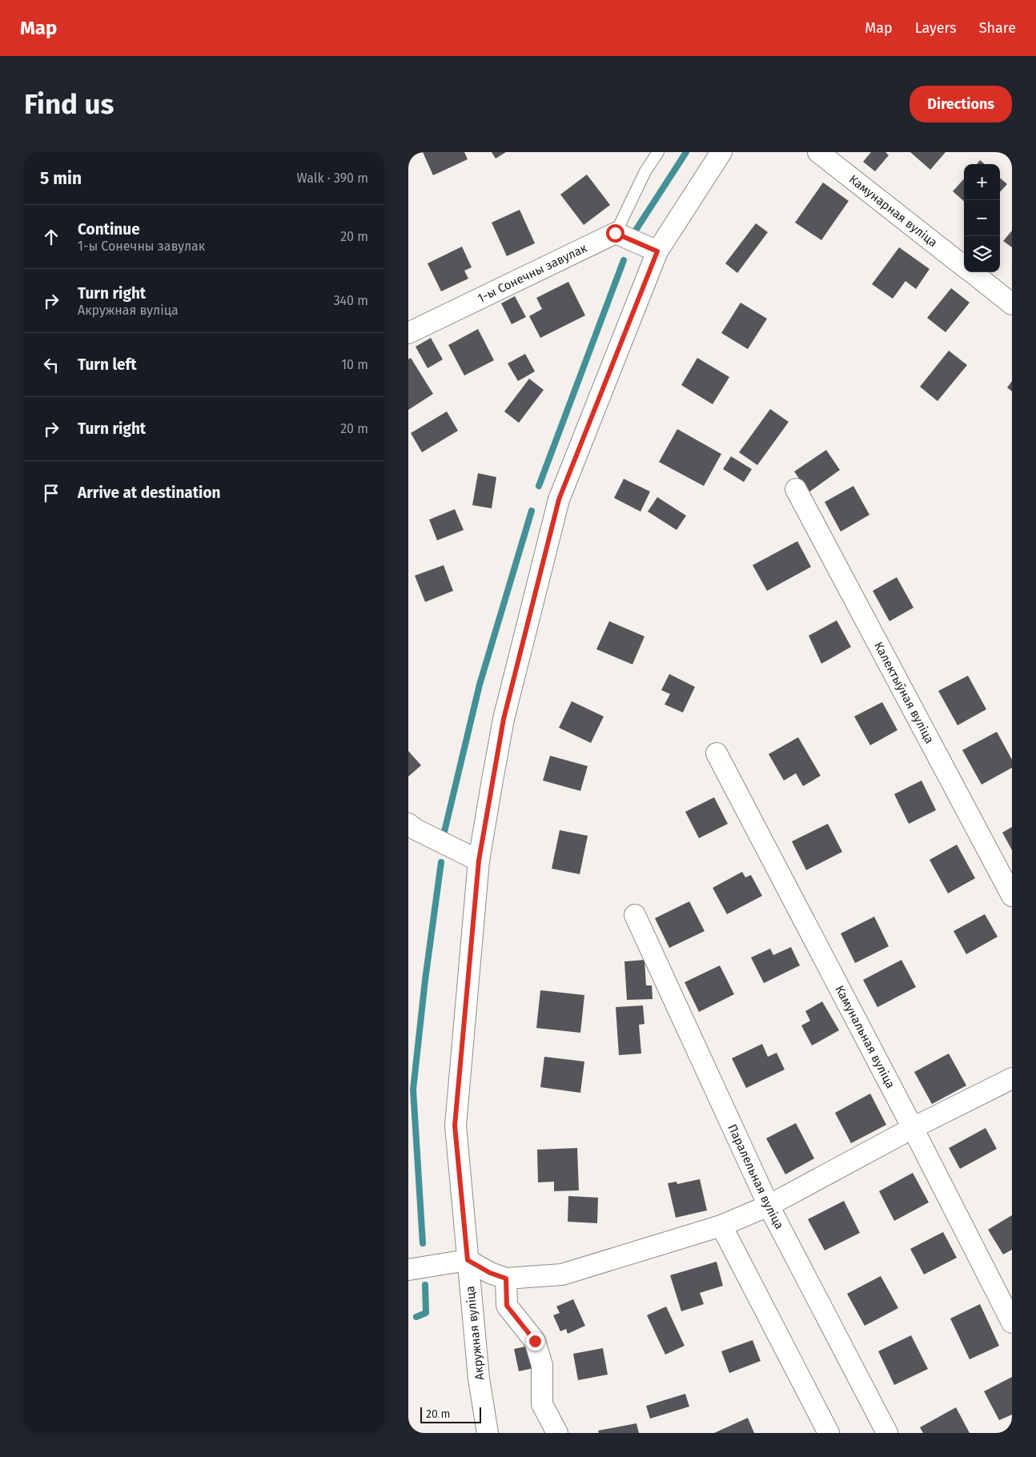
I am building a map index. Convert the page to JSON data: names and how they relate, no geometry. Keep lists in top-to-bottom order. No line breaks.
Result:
{"streets":{"street":["Камунарная вуліца","1-ы Сонечны завулак","Калектыўная вуліца","Камунальная вуліца","Паралельная вуліца","Акружная вуліца"]},"scale_bar":"20 m","page":{"header":"Map","nav":["Map","Layers","Share"],"buttons":"Directions","title":"Find us","heading":["5 min","Walk · 390 m"],"map_buttons":["+","−"],"list":[["Continue","1-ы Сонечны завулак","20 m"],["Turn right","Акружная вуліца","340 m"],["Turn left","10 m"],["Turn right","20 m"],"Arrive at destination"],"scale":"20 m"}}
